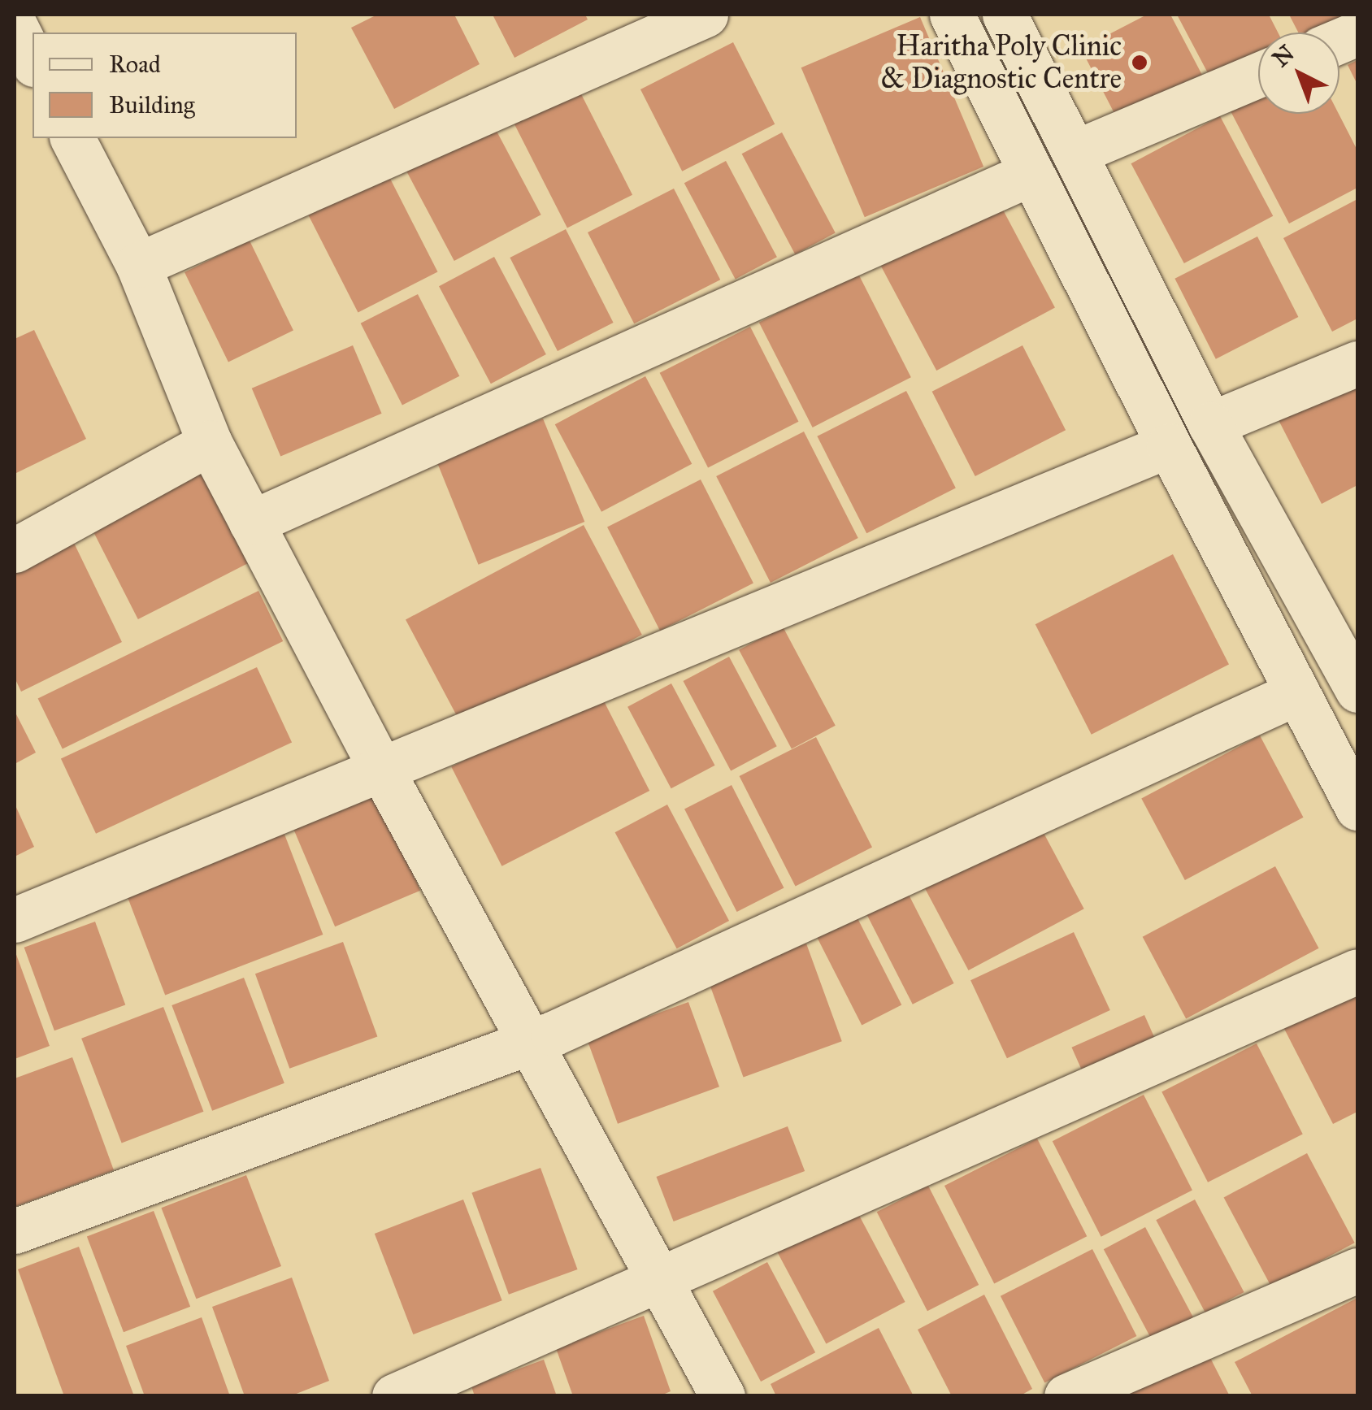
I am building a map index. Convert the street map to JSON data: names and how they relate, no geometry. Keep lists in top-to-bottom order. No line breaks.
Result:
{"places":["Haritha Poly Clinic & Diagnostic Centre"],"legend":["Road","Building"],"north":"top left"}
